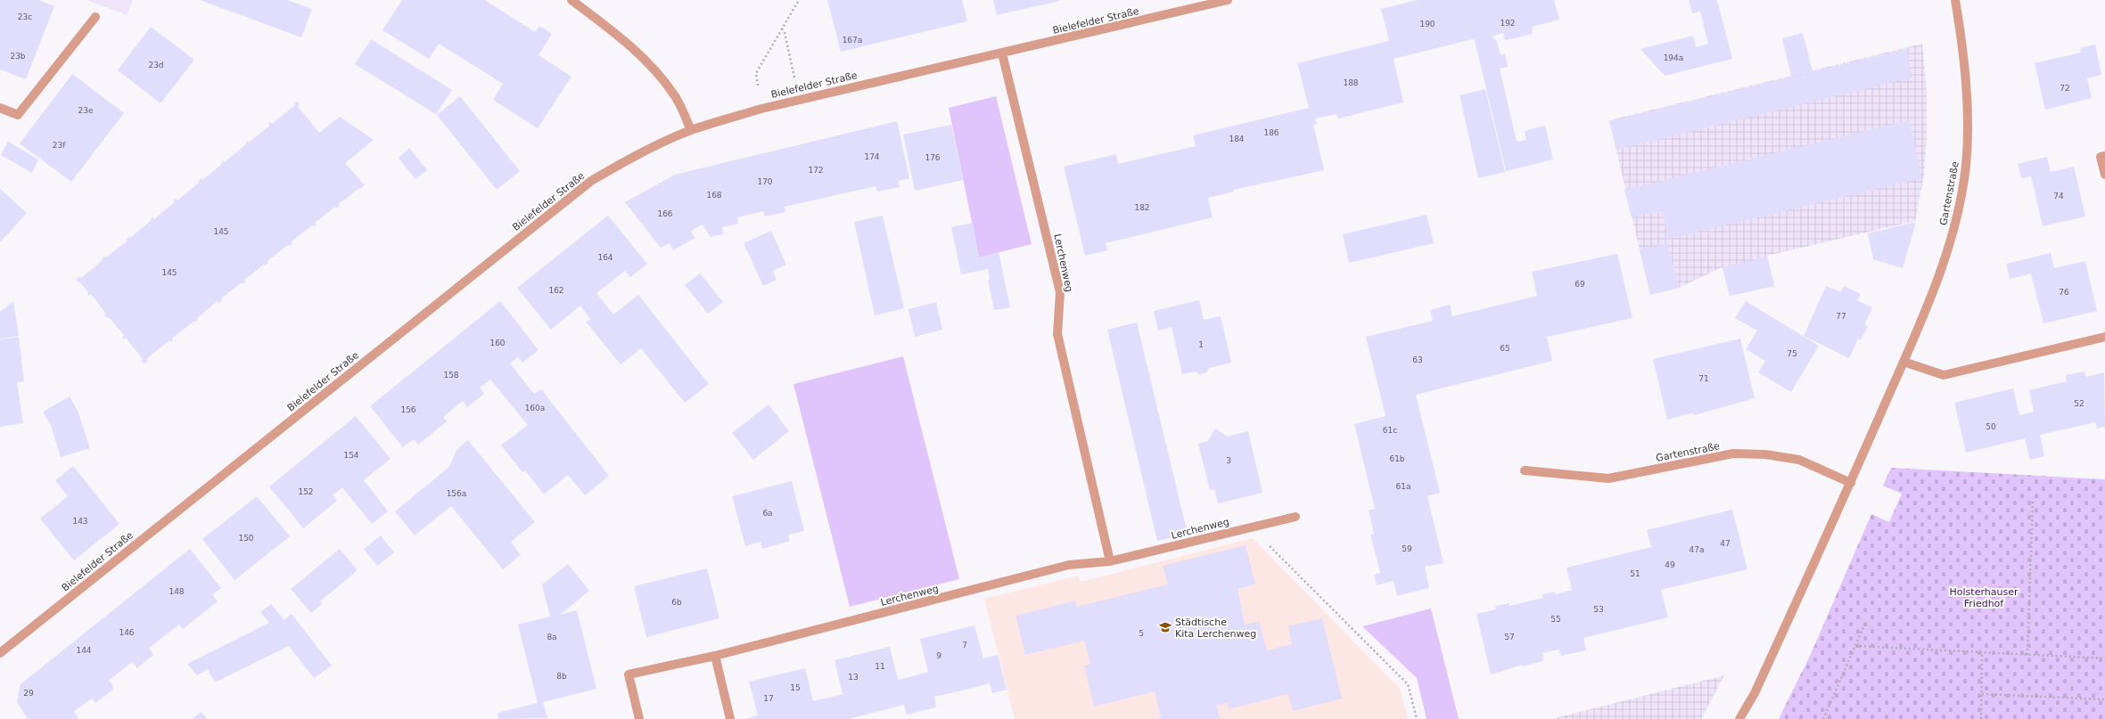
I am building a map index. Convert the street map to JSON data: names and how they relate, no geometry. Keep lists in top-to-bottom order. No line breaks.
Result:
{"streets":{"street":["Bielefelder Straße","Gartenstraße","Lerchenweg"]},"crossings":[["Bielefelder Straße","Lerchenweg"]],"parks":["Holsterhauser Friedhof"],"places":{"school or university":["Städtische Kita Lerchenweg"]},"house_numbers":["23c","192","190","167a","23b","194a","23d","188","72","23e","186","184","23f","174","176","172","170","168","74","182","166","145","164","145","69","162","76","77","160","1","65","75","63","158","71","52","160a","156","50","61c","154","61b","3","61a","152","156a","6a","143","150","47","59","47a","49","51","148","6b","53","55","146","5","8a","57","7","144","9","11","8b","13","15","29","17"]}
